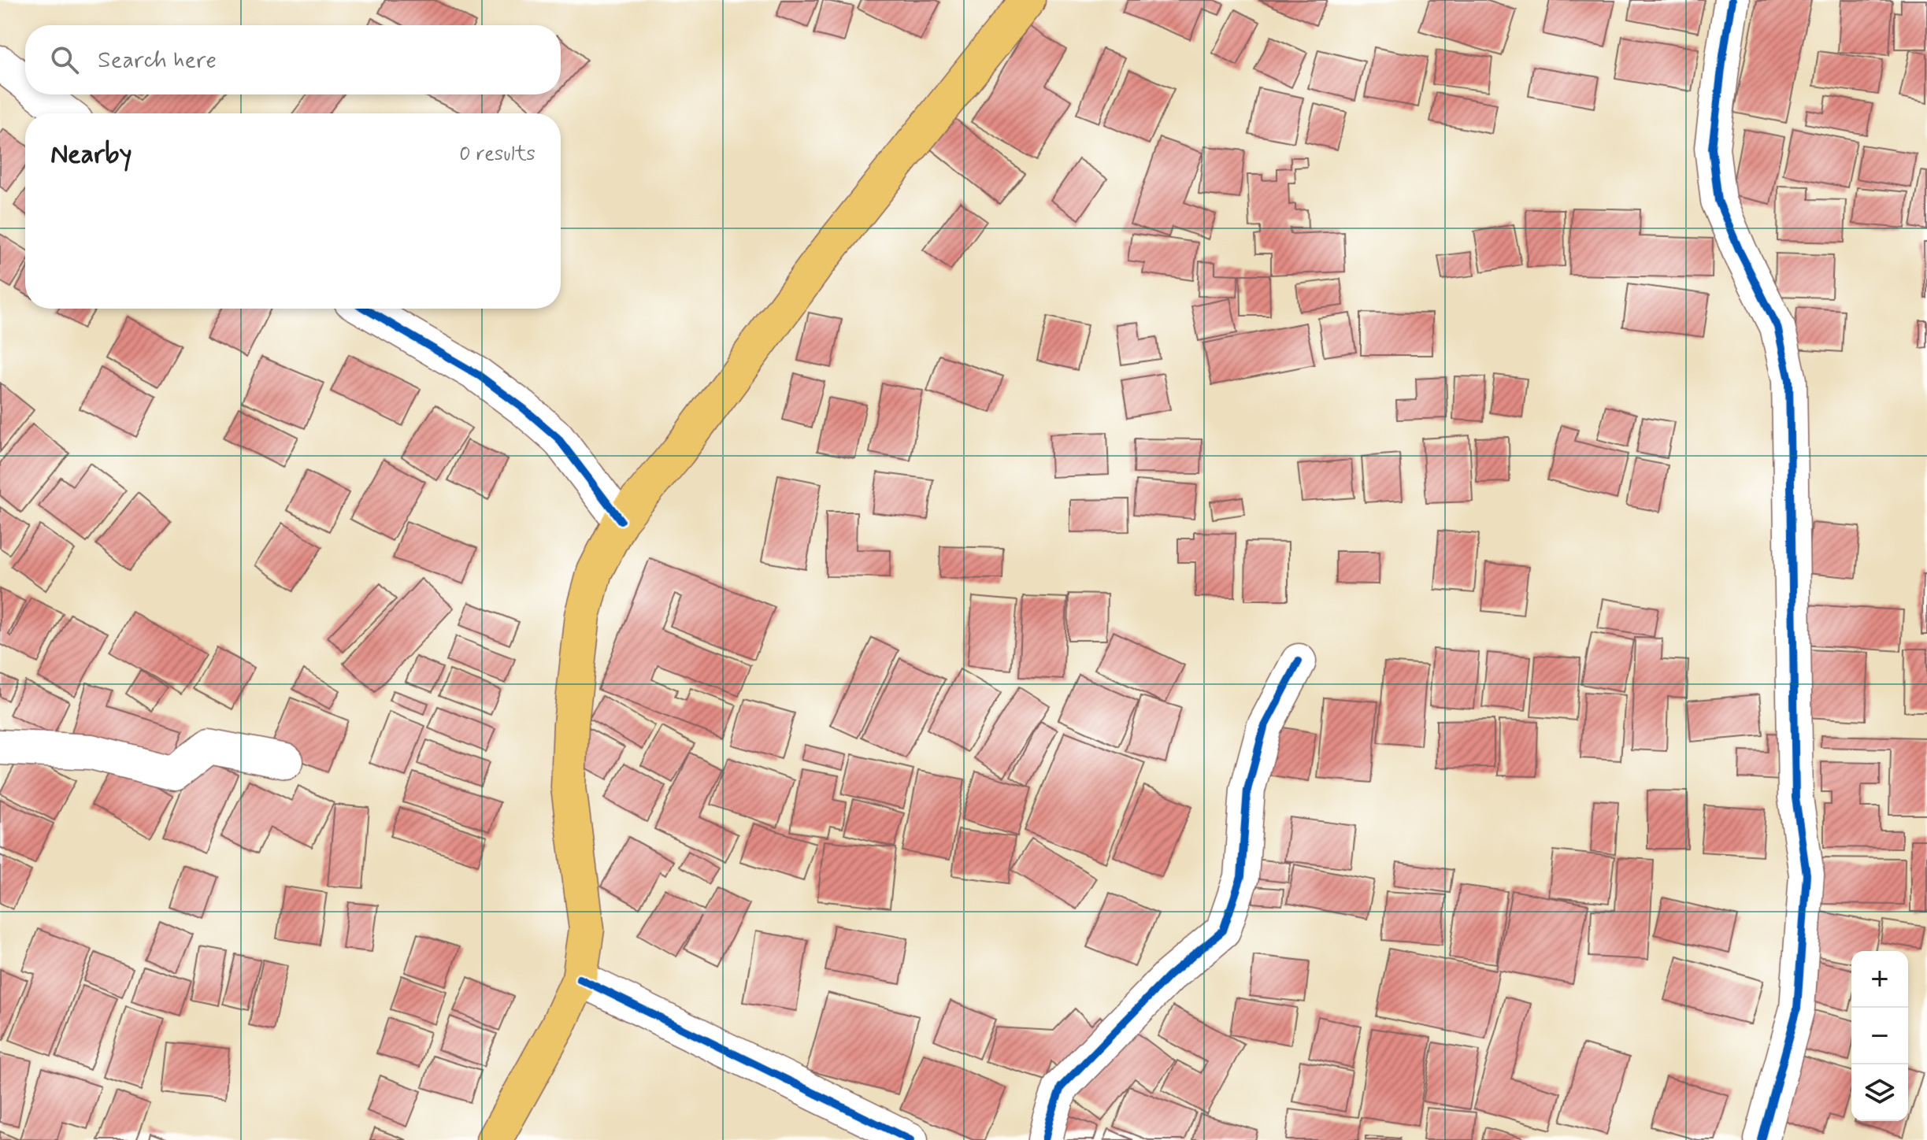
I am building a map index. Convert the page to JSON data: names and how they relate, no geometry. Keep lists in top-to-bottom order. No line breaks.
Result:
{"page":{"search":"Search here","heading":["Nearby","0 results"],"map_buttons":["+","−"]}}
